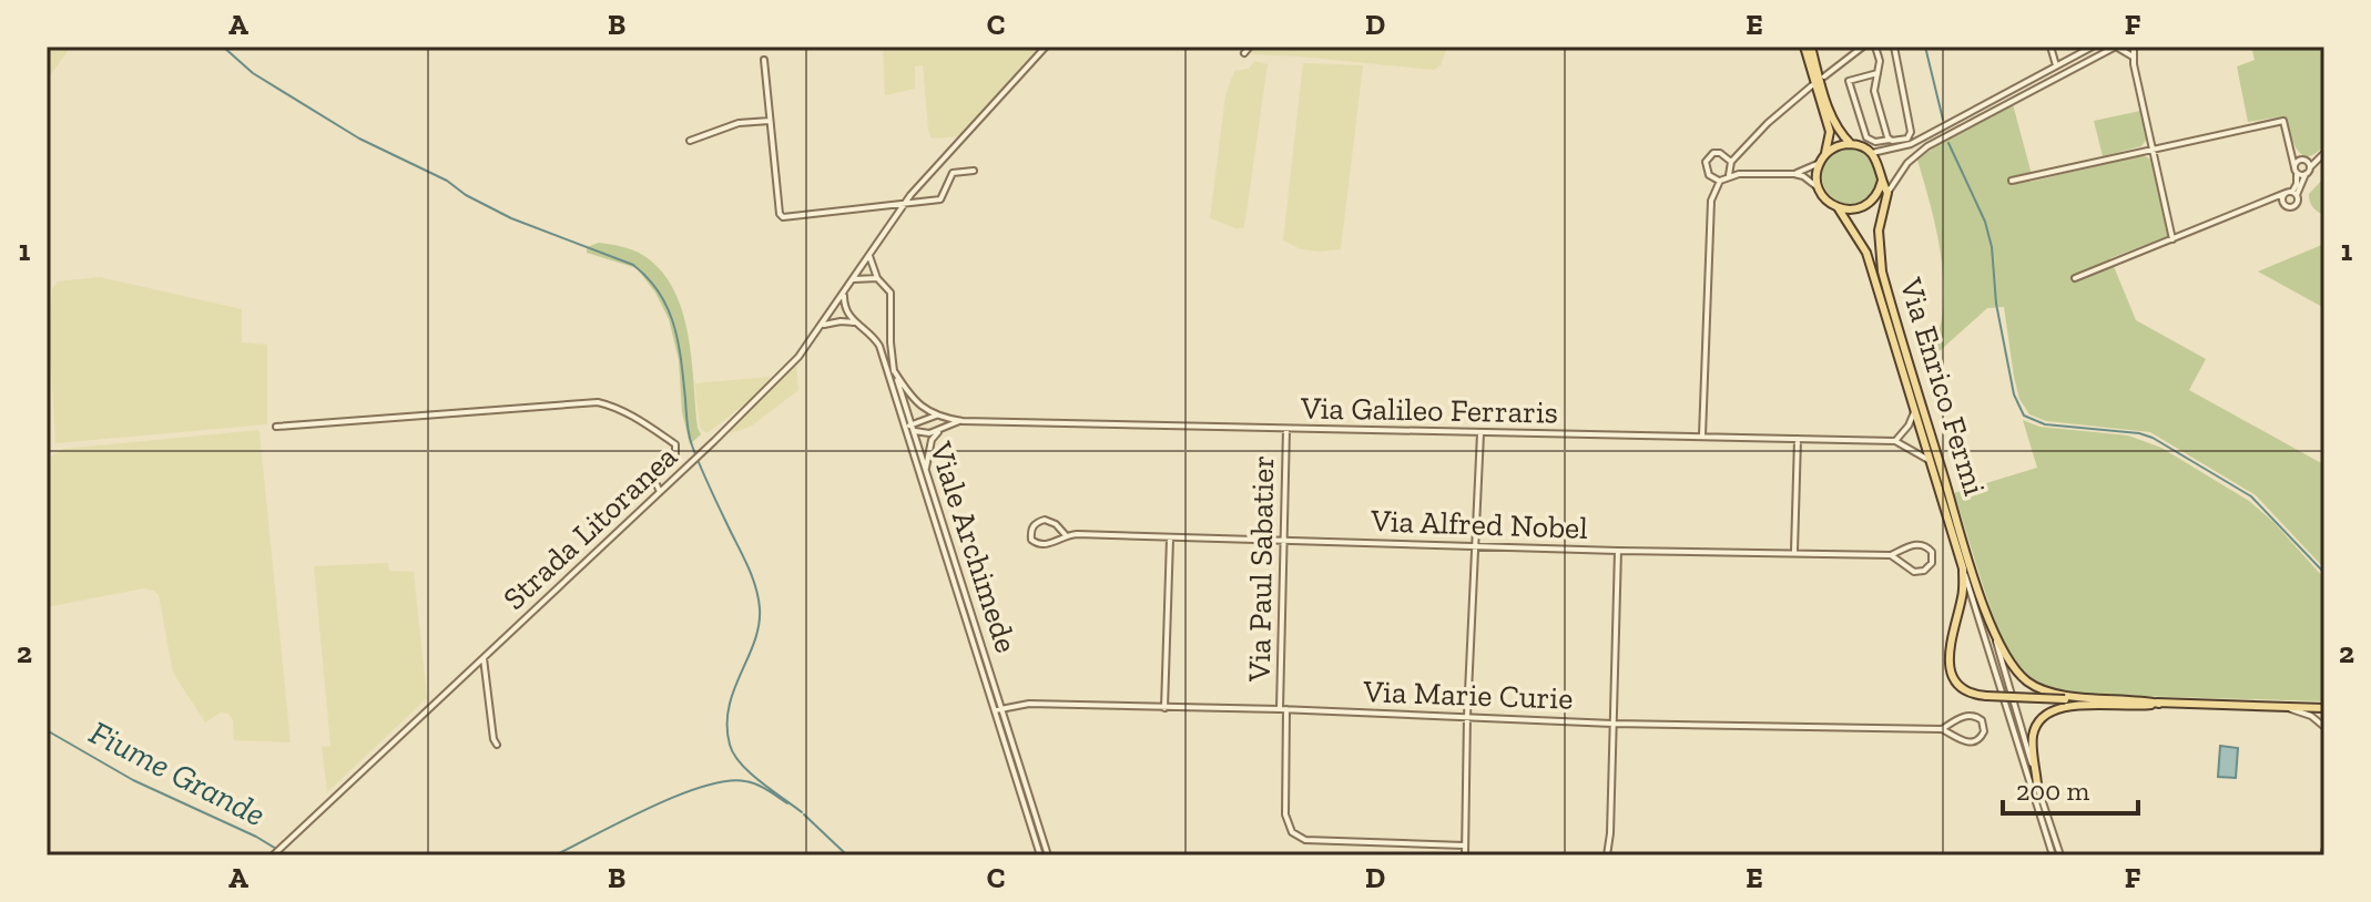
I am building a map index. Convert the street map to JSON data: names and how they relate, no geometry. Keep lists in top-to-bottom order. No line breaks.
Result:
{"streets":{"main road":["Via Enrico Fermi"],"street":["Via Galileo Ferraris","Via Alfred Nobel","Strada Litoranea","Viale Archimede","Via Paul Sabatier","Via Marie Curie"]},"crossings":[["Via Galileo Ferraris","Viale Archimede"],["Via Galileo Ferraris","Via Paul Sabatier"],["Via Alfred Nobel","Via Paul Sabatier"],["Strada Litoranea","Viale Archimede"],["Viale Archimede","Via Marie Curie"],["Via Paul Sabatier","Via Marie Curie"]],"water":["Fiume Grande"],"scale_bar":"200 m","grid":{"columns":["A","B","C","D","E","F"],"rows":["1","2"]}}
